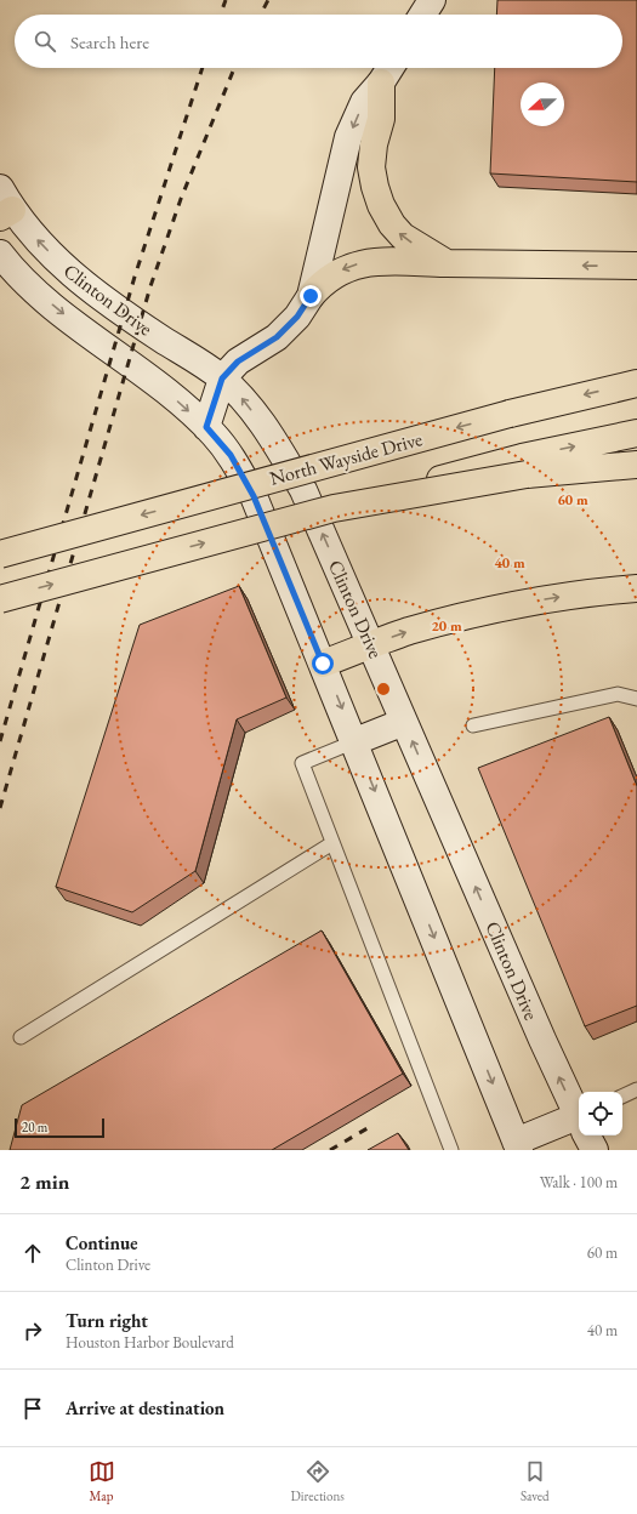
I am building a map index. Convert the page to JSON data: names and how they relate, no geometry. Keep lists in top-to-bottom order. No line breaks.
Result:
{"streets":{"main road":["Clinton Drive","North Wayside Drive"]},"scale_bar":"20 m","north":"left","page":{"search":"Search here","scale":"20 m","heading":["2 min","Walk · 100 m"],"list":[["Continue","Clinton Drive","60 m"],["Turn right","Houston Harbor Boulevard","40 m"],"Arrive at destination"],"nav":["Map","Directions","Saved"]},"rings":["60 m","40 m","20 m"]}
